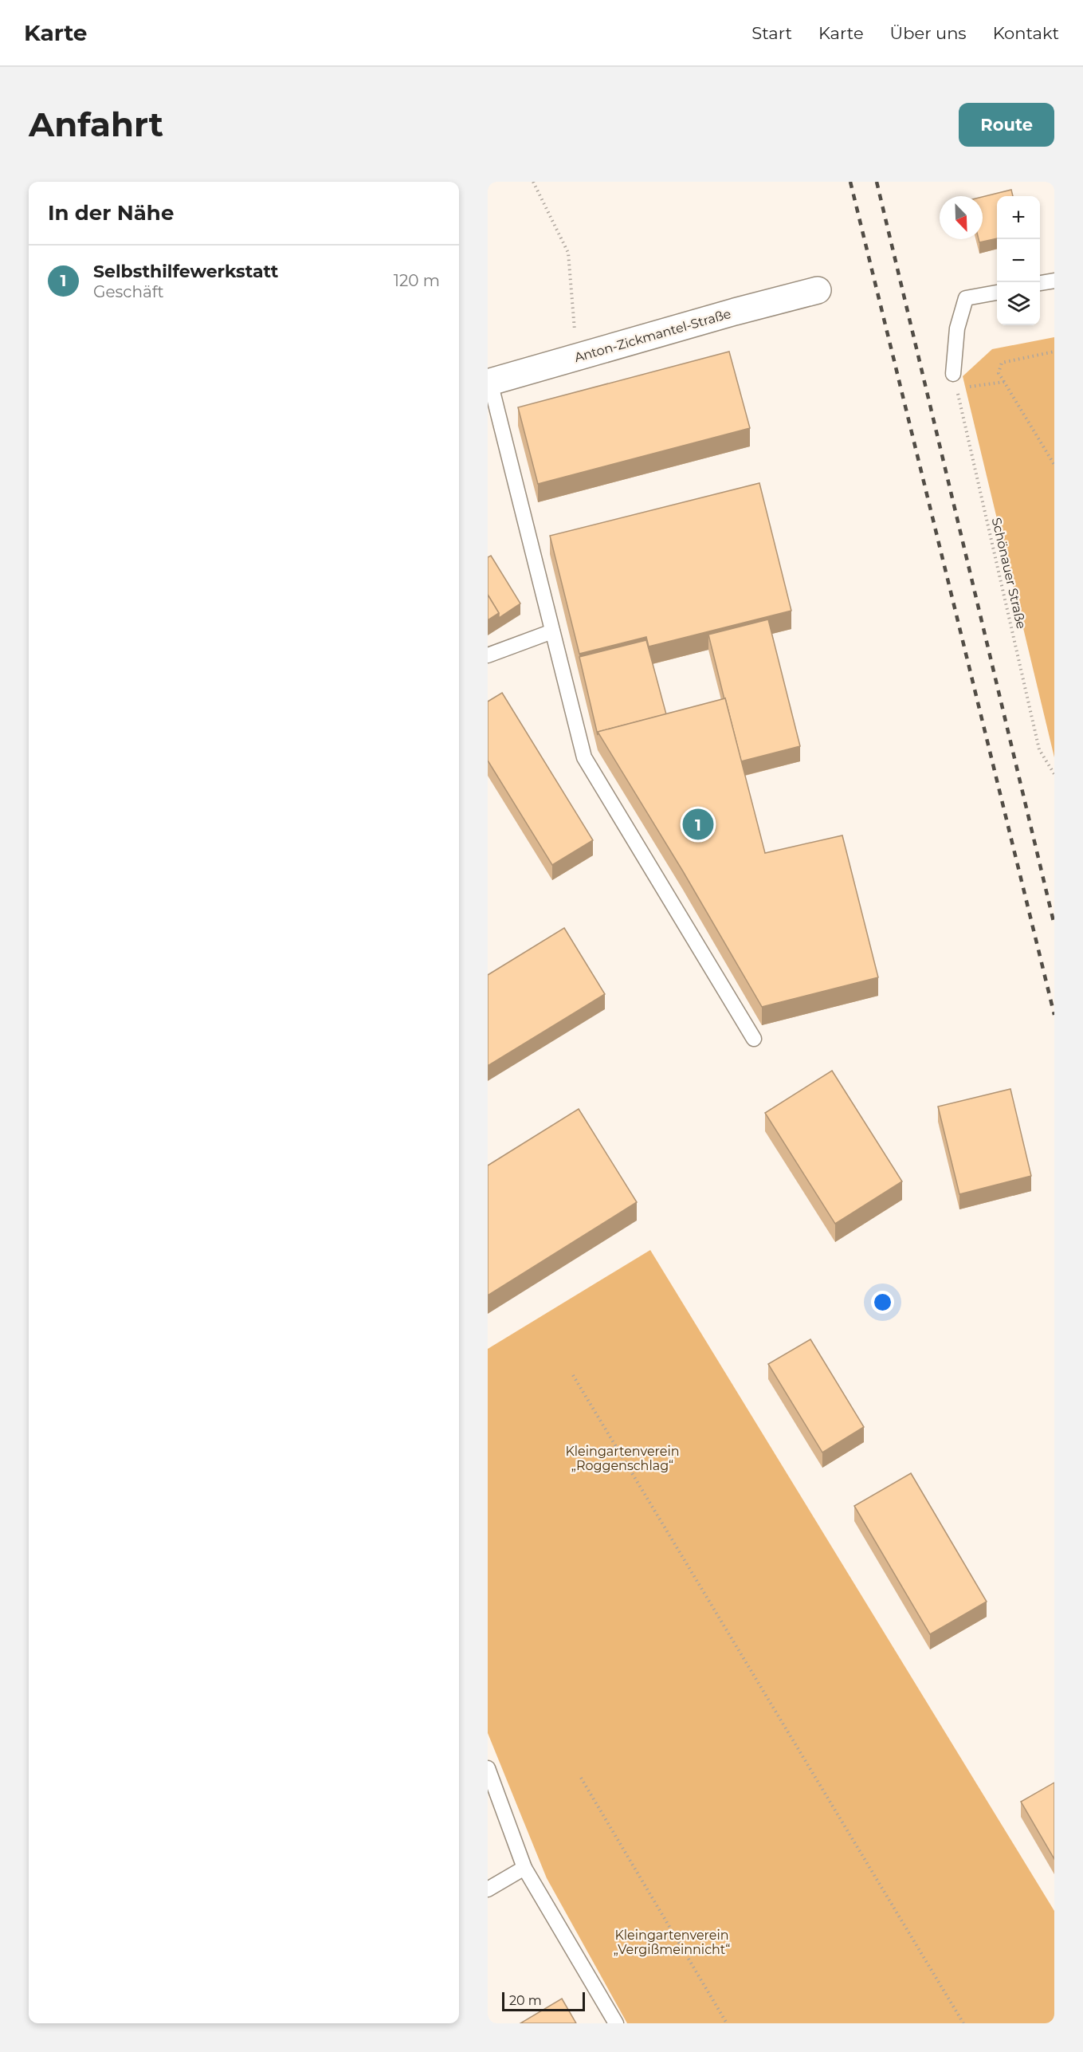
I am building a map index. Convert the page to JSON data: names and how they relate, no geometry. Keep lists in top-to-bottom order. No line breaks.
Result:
{"streets":{"street":["Anton-Zickmantel-Straße"],"path":["Schönauer Straße"]},"parks":["Kleingartenverein „Roggenschlag“","Kleingartenverein „Vergißmeinnicht“"],"scale_bar":"20 m","north":"bottom right","page":{"header":"Karte","nav":["Start","Karte","Über uns","Kontakt"],"buttons":"Route","title":"Anfahrt","heading":"In der Nähe","map_buttons":["+","−"],"list":[{"mark":"1","name":"Selbsthilfewerkstatt","note":"Geschäft","value":"120 m"}],"pins":"1","scale":"20 m"}}
